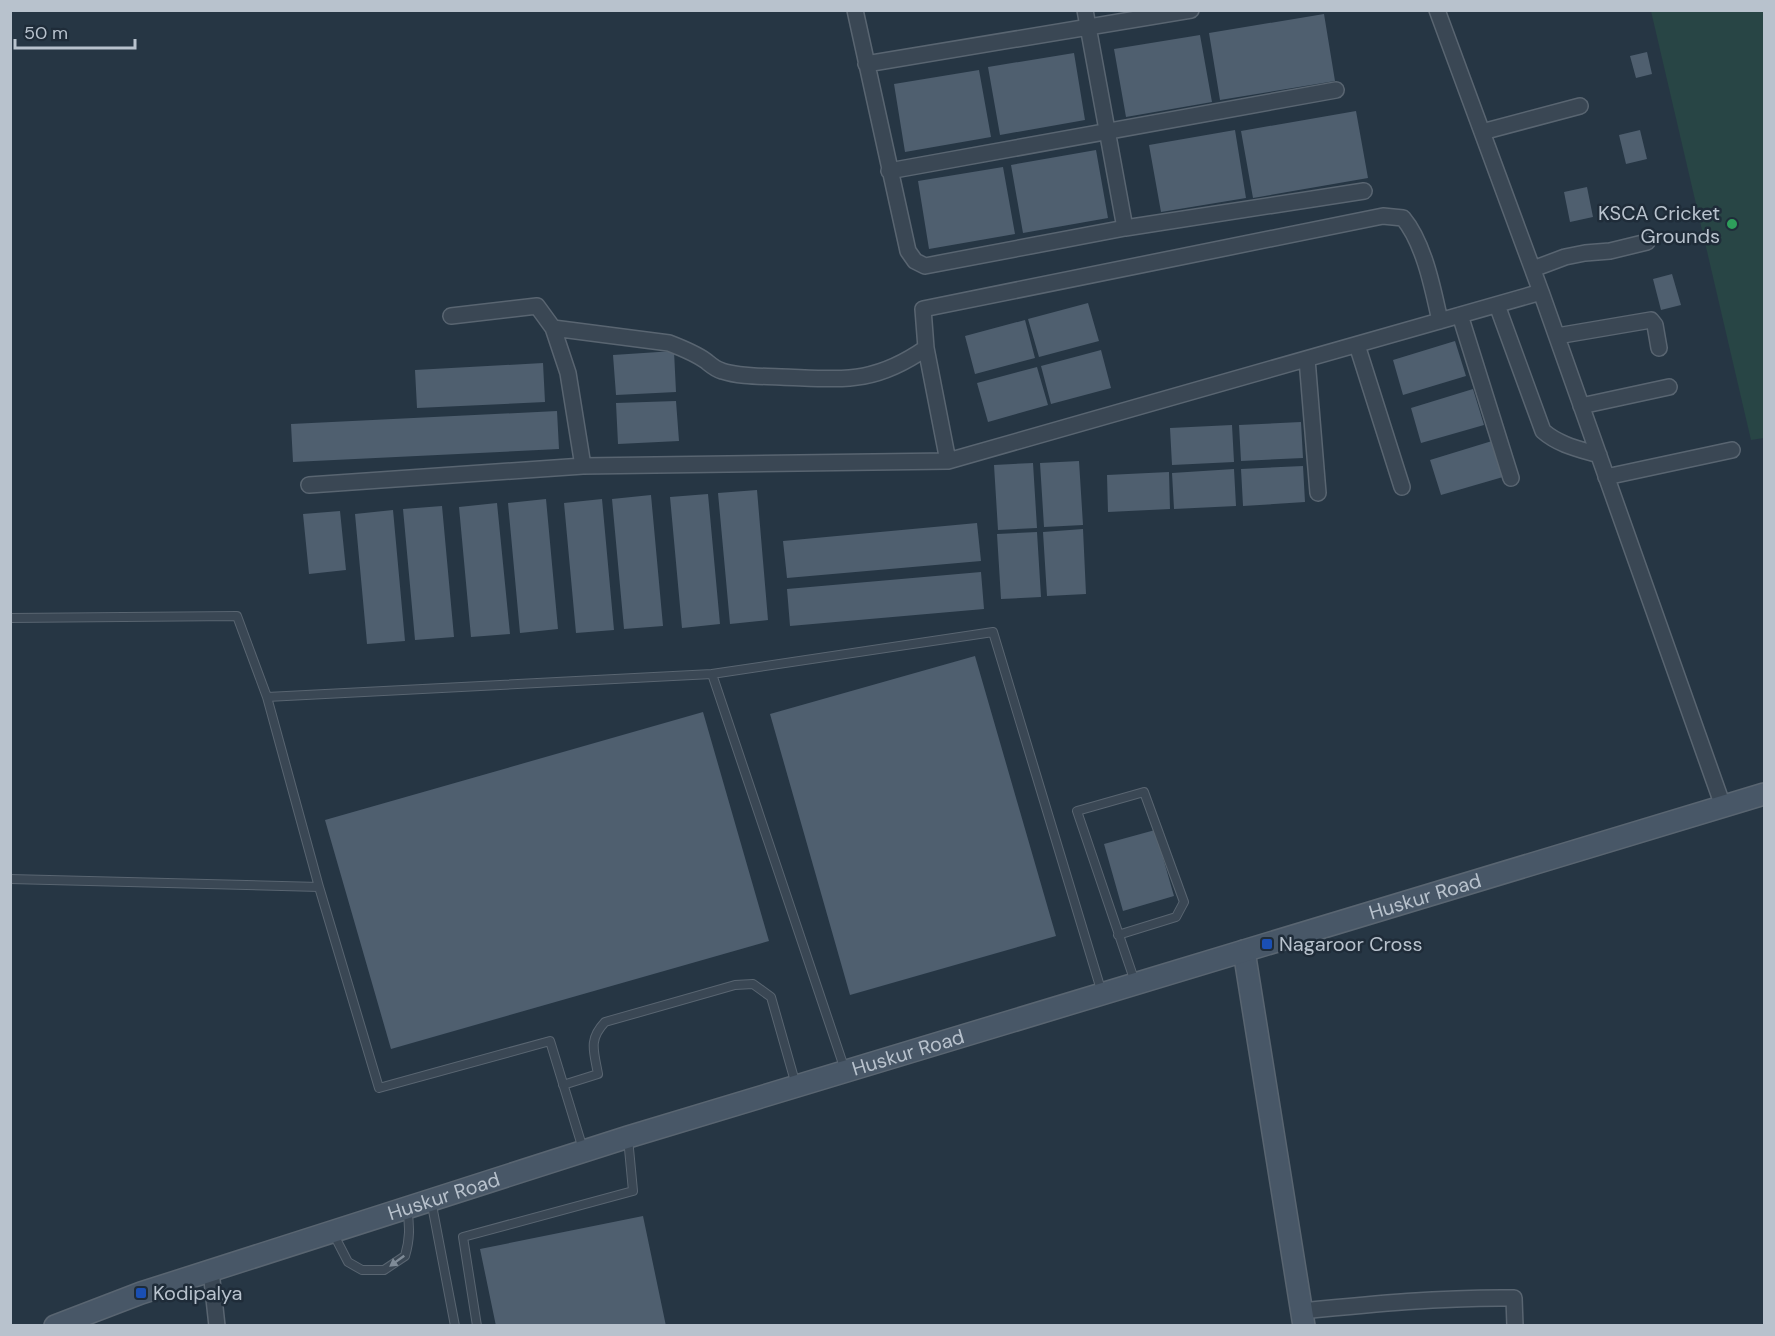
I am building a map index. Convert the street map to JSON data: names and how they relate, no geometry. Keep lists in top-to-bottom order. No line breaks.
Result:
{"streets":{"street":["Huskur Road"]},"places":{"other":["KSCA Cricket Grounds"],"transit":["Nagaroor Cross","Kodipalya"]},"scale_bar":"50 m"}
